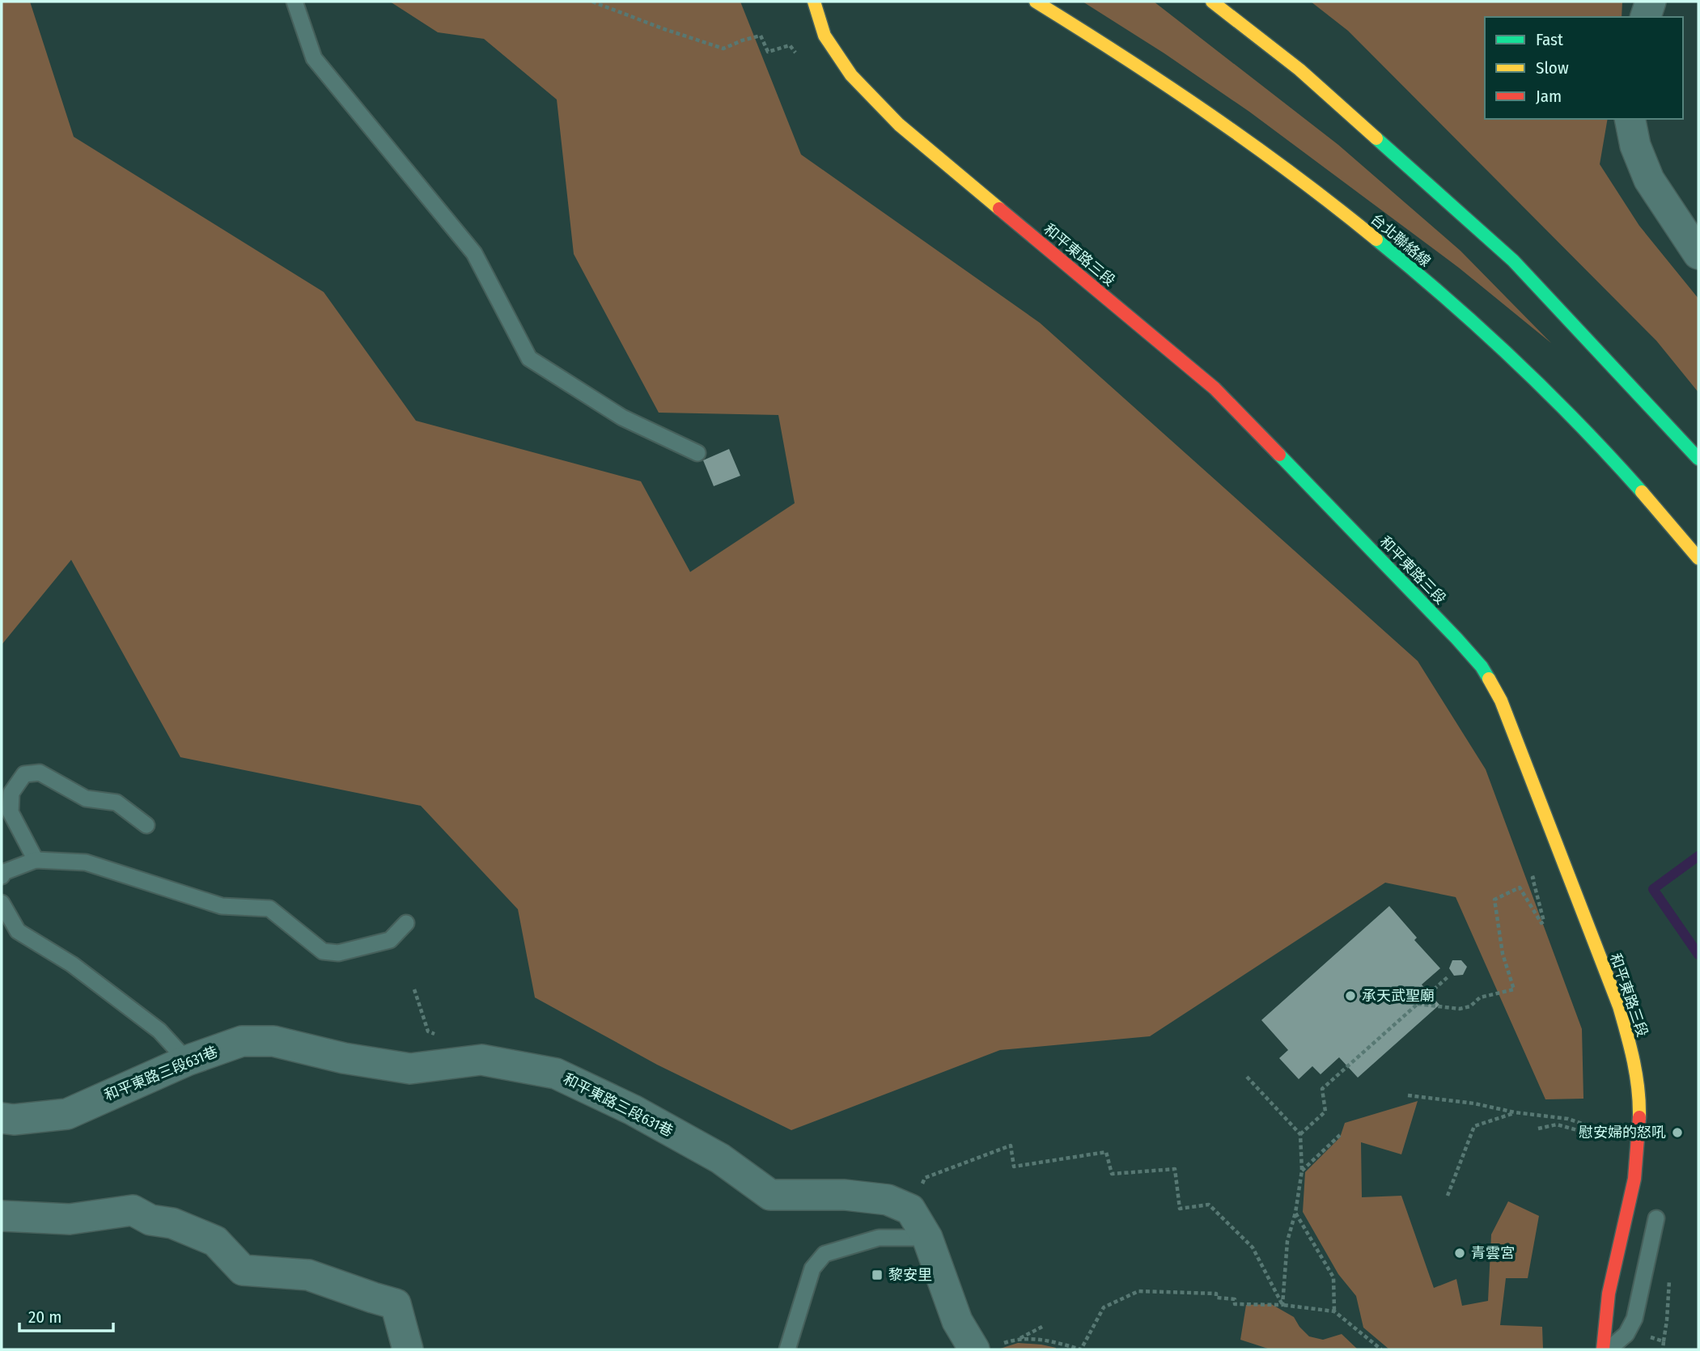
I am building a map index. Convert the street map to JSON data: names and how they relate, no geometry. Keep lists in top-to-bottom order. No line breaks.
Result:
{"streets":{"main road":["台北聯絡線","和平東路三段"],"street":["和平東路三段631巷"]},"places":{"other":["承天武聖廟","慰安婦的怒吼","青雲宮"],"transit":["黎安里"]},"legend":["Fast","Slow","Jam"],"scale_bar":"20 m"}
